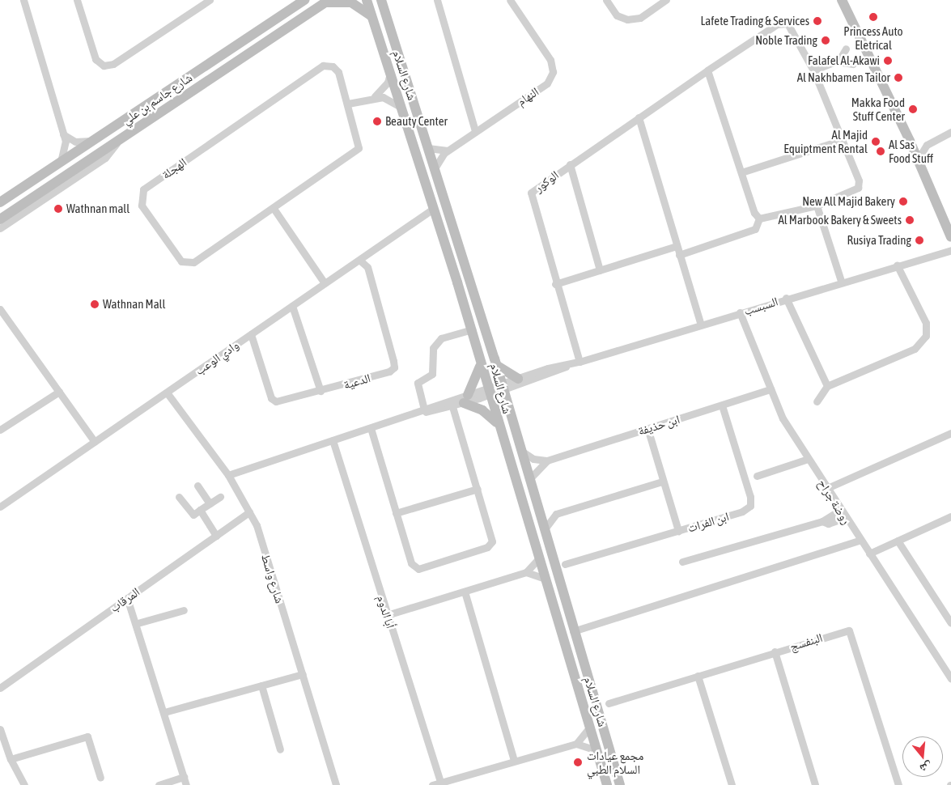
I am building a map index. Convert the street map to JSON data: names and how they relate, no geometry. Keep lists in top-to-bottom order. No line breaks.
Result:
{"streets":{"main road":["شارع السلام","شارع جاسم بن علي"],"street":["النهام","الهجلة","الوكور","السبسب","وادي الوعب","الدعية","ابن حذيفة","روضة جراح","ابن الفرات","شارع واسط","المرقاب","أبا الدوم","البنفسج"]},"crossings":[["شارع السلام","النهام"],["شارع السلام","السبسب"],["شارع السلام","وادي الوعب"],["شارع السلام","ابن حذيفة"],["الوكور","السبسب"],["السبسب","روضة جراح"],["السبسب","شارع واسط"],["السبسب","أبا الدوم"],["وادي الوعب","الدعية"],["وادي الوعب","شارع واسط"],["ابن حذيفة","روضة جراح"],["ابن حذيفة","ابن الفرات"],["شارع واسط","المرقاب"]],"places":["Princess Auto Eletrical","Lafete Trading & Services","Noble Trading","Falafel Al-Akawi","Al Nakhbamen Tailor","Makka Food Stuff Center","Beauty Center","Al Majid Equiptment Rental","Al Sas Food Stuff","New All Majid Bakery","Wathnan mall","Al Marbook Bakery & Sweets","Rusiya Trading","Wathnan Mall","مجمع عيادات السلام الطبي"],"north":"bottom"}
